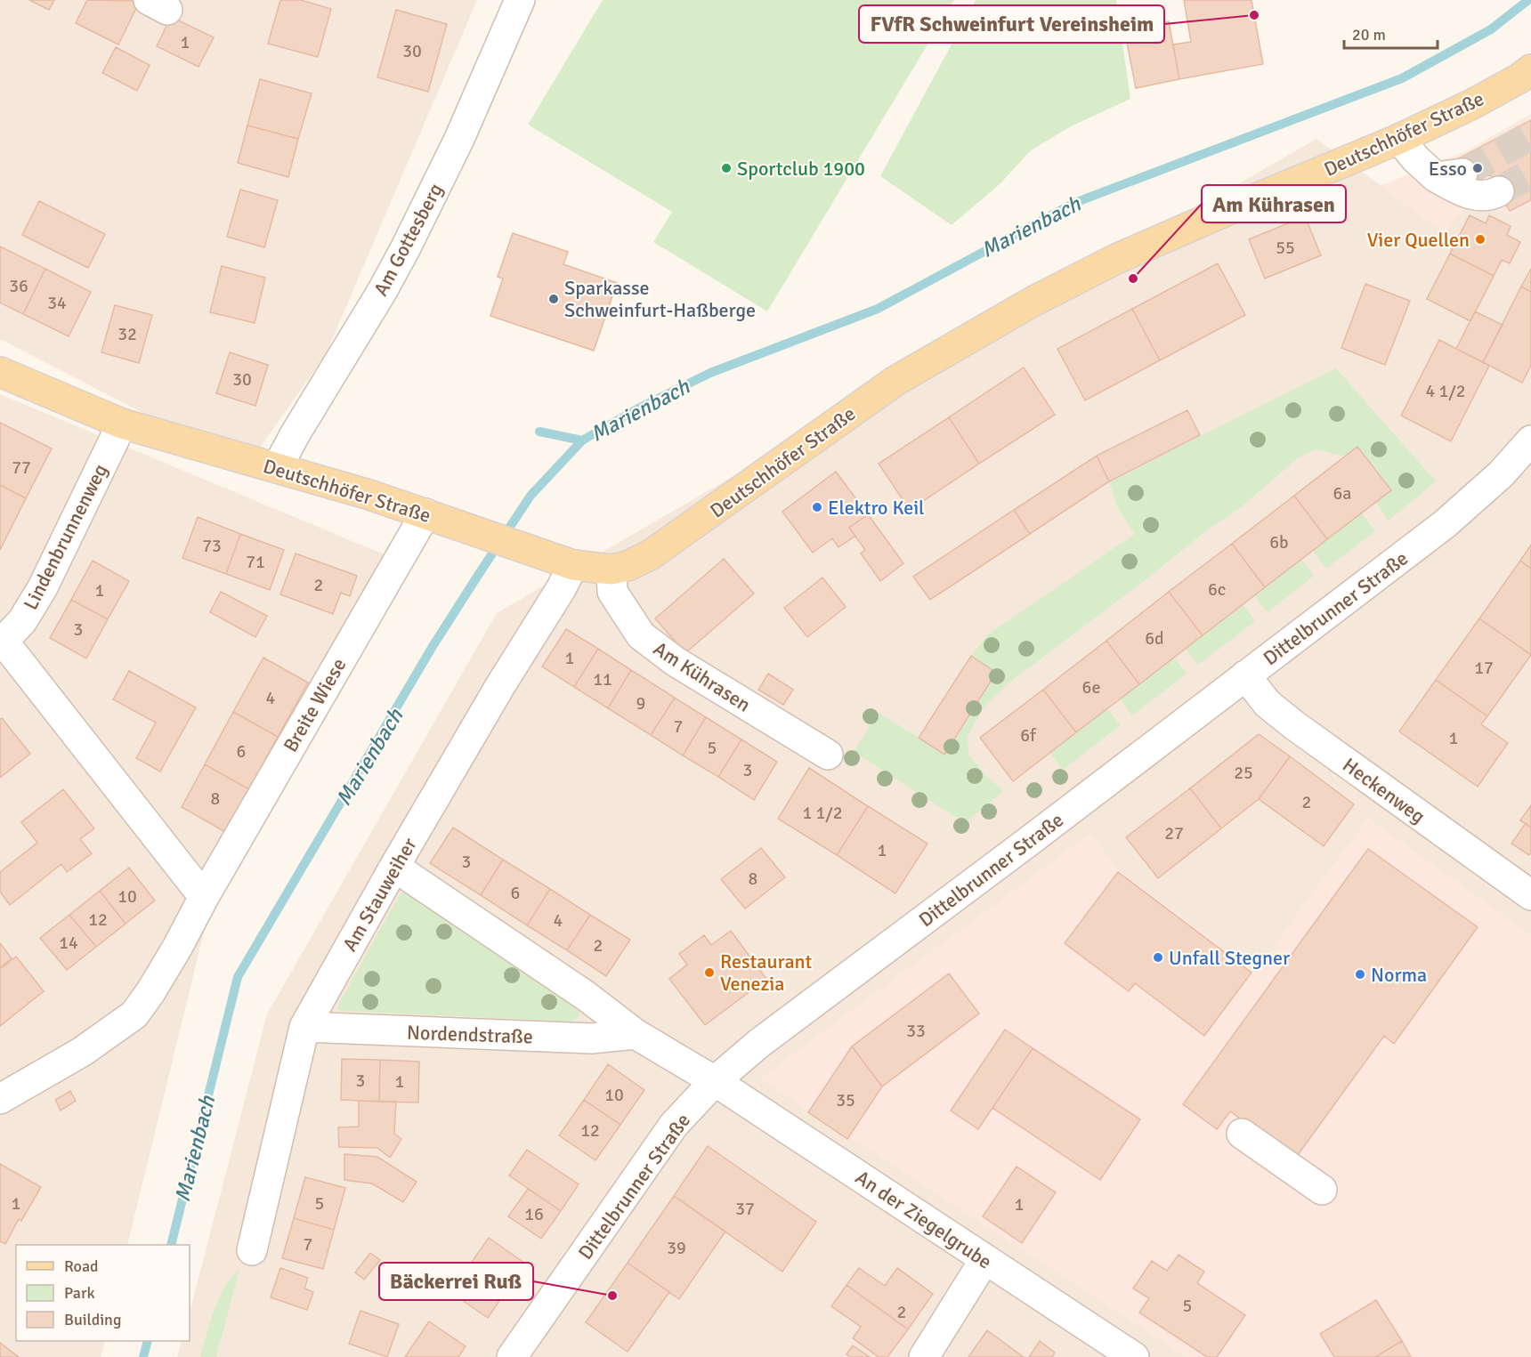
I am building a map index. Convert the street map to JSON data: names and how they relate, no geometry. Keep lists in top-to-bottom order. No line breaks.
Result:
{"streets":{"main road":["Deutschhöfer Straße"],"street":["Am Gottesberg","Lindenbrunnenweg","Dittelbrunner Straße","Am Kührasen","Breite Wiese","Heckenweg","Am Stauweiher","Nordendstraße","An der Ziegelgrube"]},"crossings":[["Deutschhöfer Straße","Am Gottesberg"],["Deutschhöfer Straße","Lindenbrunnenweg"],["Deutschhöfer Straße","Am Kührasen"],["Deutschhöfer Straße","Breite Wiese"],["Deutschhöfer Straße","Am Stauweiher"],["Dittelbrunner Straße","Heckenweg"],["Dittelbrunner Straße","An der Ziegelgrube"],["Am Stauweiher","Nordendstraße"]],"water":["Marienbach"],"places":["FVfR Schweinfurt Vereinsheim","Sportclub 1900","Esso","Vier Quellen","Am Kührasen","Sparkasse Schweinfurt-Haßberge","Elektro Keil","Unfall Stegner","Restaurant Venezia","Norma","Bäckerrei Ruß"],"house_numbers":["1","30","55","36","34","32","30","4 1/2","77","6a","6b","73","71","2","6c","1","3","6d","1","17","11","6e","4","9","7","6f","1","5","6","3","25","8","2","1 1/2","27","1","3","8","6","10","12","4","14","2","33","3","1","10","35","12","1","5","1","37","16","7","39","5","2"],"legend":["Road","Park","Building"],"scale_bar":"20 m"}
